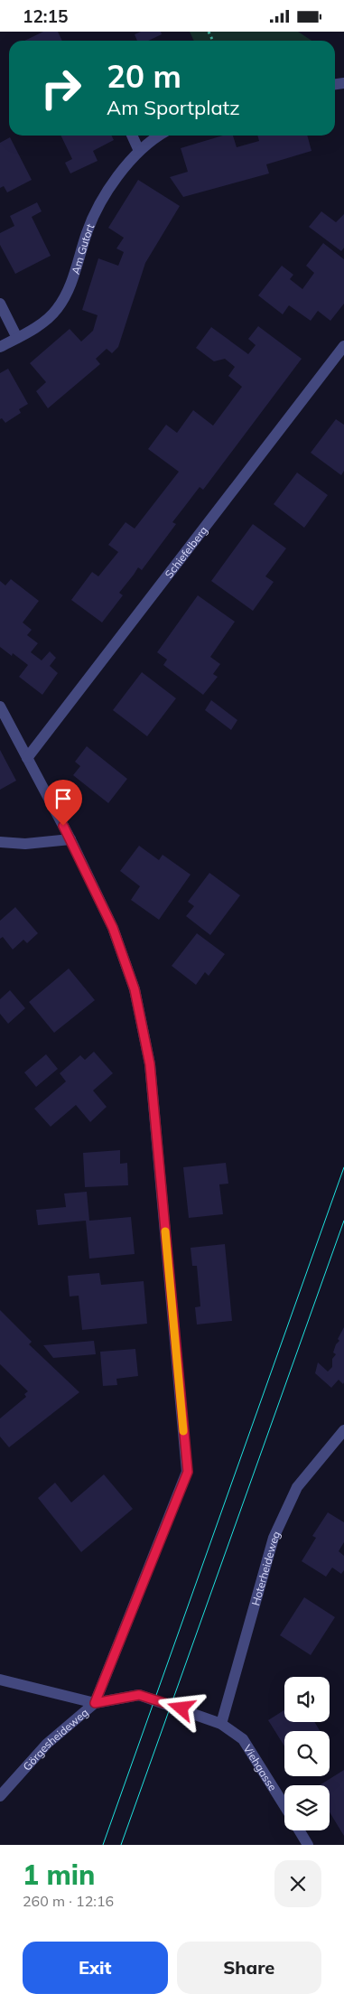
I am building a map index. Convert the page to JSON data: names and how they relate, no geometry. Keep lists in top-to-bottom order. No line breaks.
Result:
{"streets":{"street":["Am Gutort","Schiefelberg","Hoterheideweg","Görgesheideweg","Viehgasse"]},"crossings":[["Hoterheideweg","Görgesheideweg"],["Hoterheideweg","Viehgasse"],["Görgesheideweg","Viehgasse"]],"page":{"status":"12:15","turn":["20 m","Am Sportplatz"],"heading":["1 min","260 m · 12:16"],"buttons":["Exit","Share"]}}
